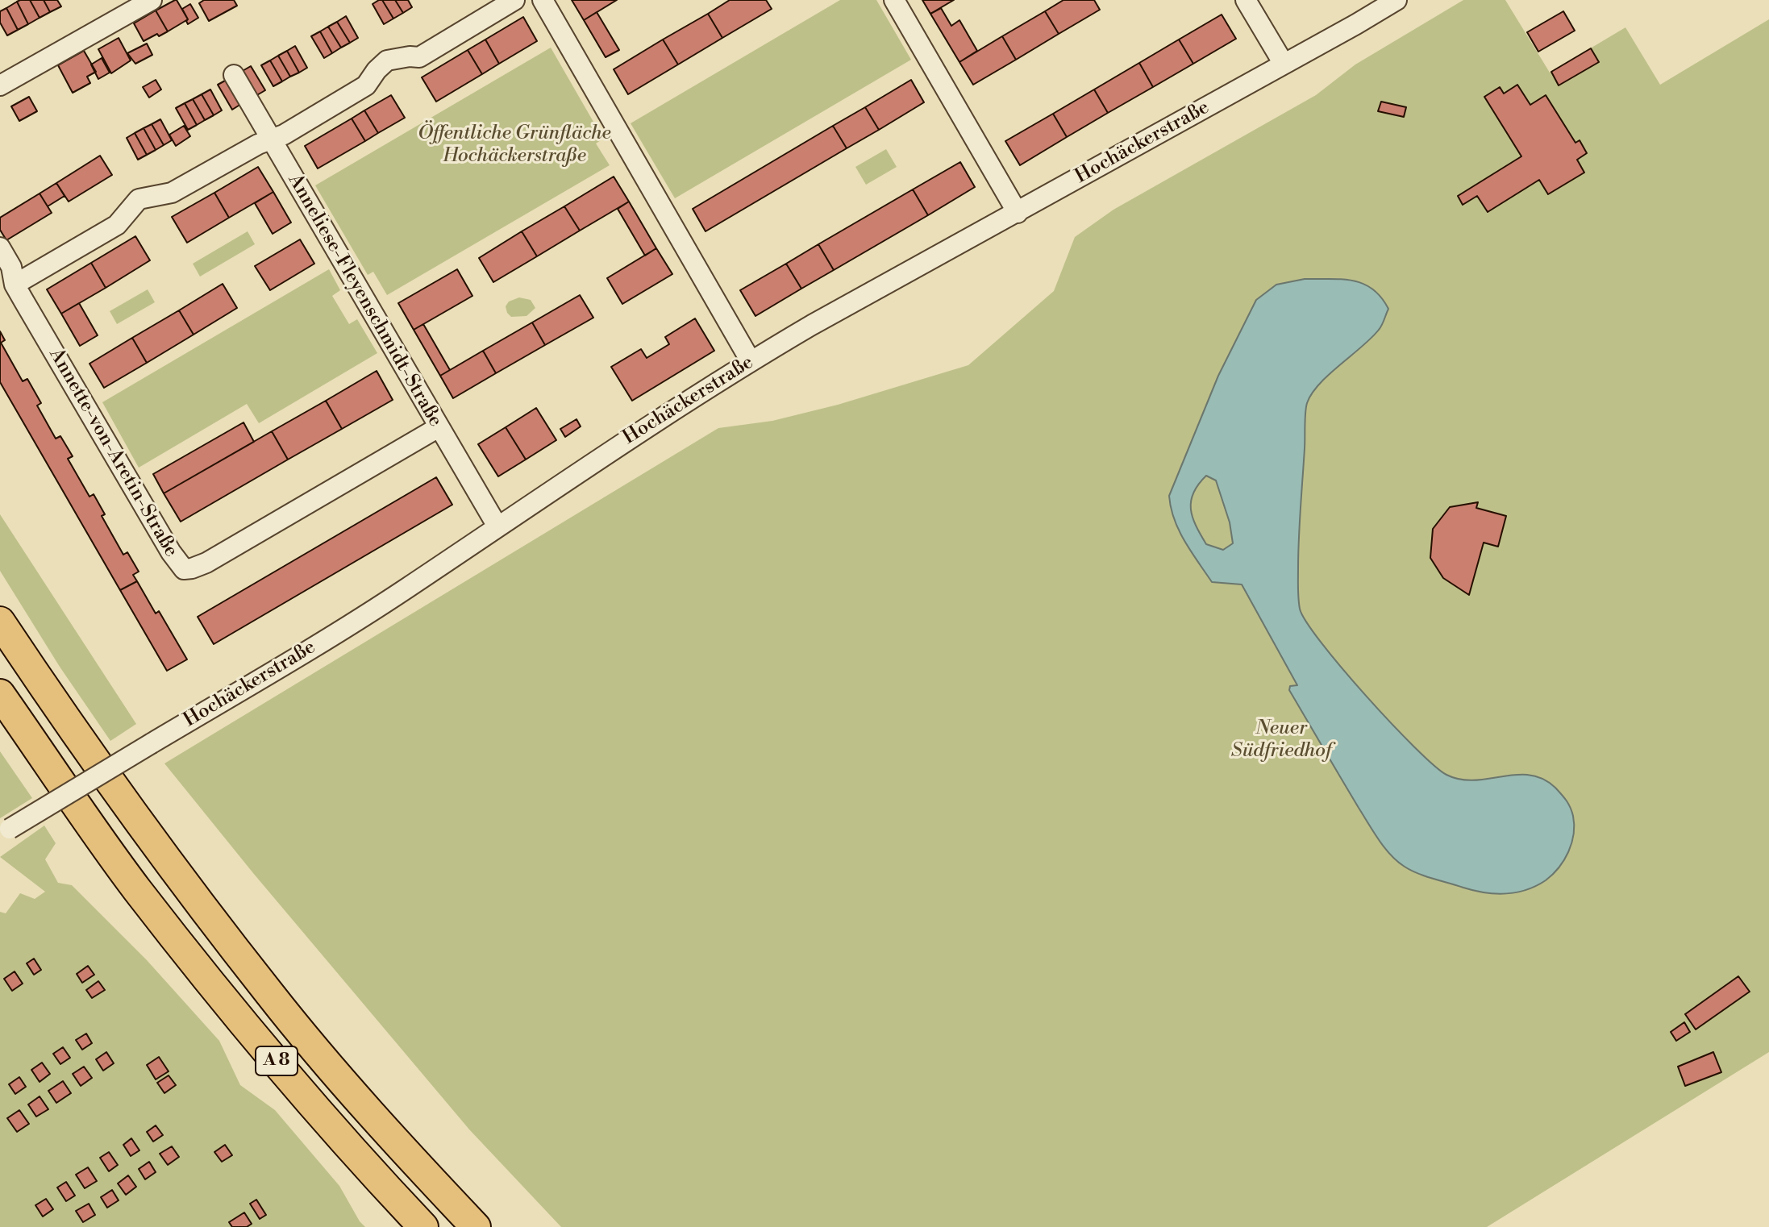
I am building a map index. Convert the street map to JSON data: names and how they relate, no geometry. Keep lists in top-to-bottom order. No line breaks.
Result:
{"streets":{"highway":["A 8"],"street":["Hochäckerstraße","Anneliese-Fleyenschmidt-Straße","Annette-von-Aretin-Straße"]},"crossings":[["Hochäckerstraße","Anneliese-Fleyenschmidt-Straße"],["Anneliese-Fleyenschmidt-Straße","Annette-von-Aretin-Straße"]],"parks":["Öffentliche Grünfläche Hochäckerstraße","Neuer Südfriedhof"]}
